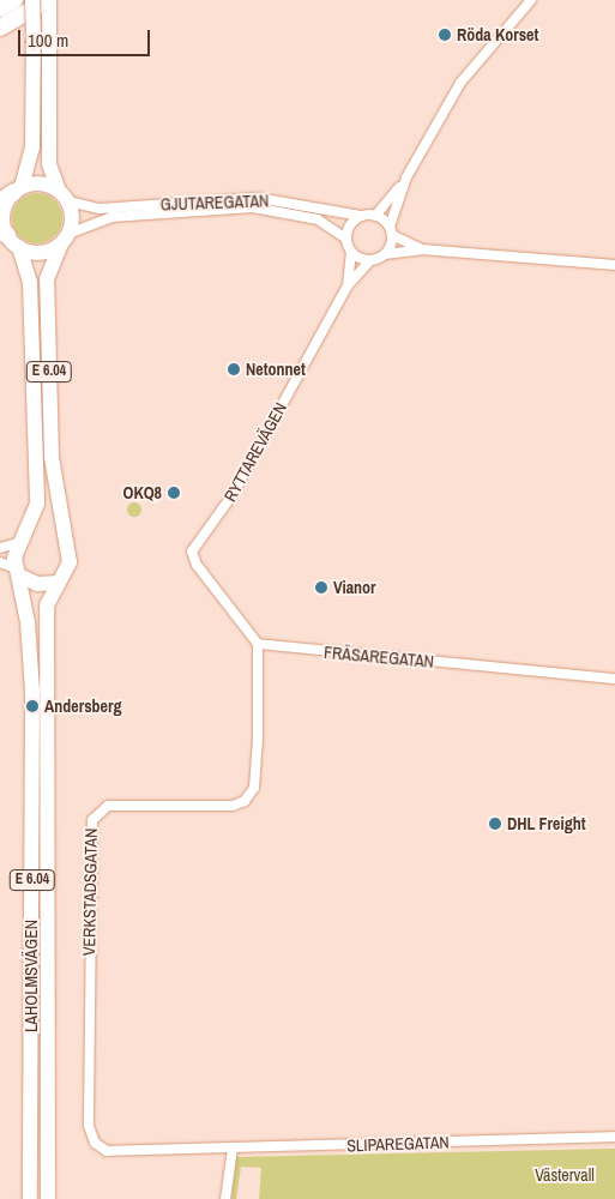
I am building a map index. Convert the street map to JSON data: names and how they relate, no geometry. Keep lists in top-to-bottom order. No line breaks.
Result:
{"streets":{"highway":["E 6.04","LAHOLMSVÄGEN"],"street":["GJUTAREGATAN","RYTTAREVÄGEN","FRÄSAREGATAN","VERKSTADSGATAN","SLIPAREGATAN"]},"crossings":[["GJUTAREGATAN","RYTTAREVÄGEN"],["GJUTAREGATAN","LAHOLMSVÄGEN"],["RYTTAREVÄGEN","FRÄSAREGATAN"],["RYTTAREVÄGEN","VERKSTADSGATAN"],["FRÄSAREGATAN","VERKSTADSGATAN"],["VERKSTADSGATAN","SLIPAREGATAN"]],"parks":["Västervall"],"places":["Röda Korset","Netonnet","OKQ8","Vianor","Andersberg","DHL Freight"],"scale_bar":"100 m"}
